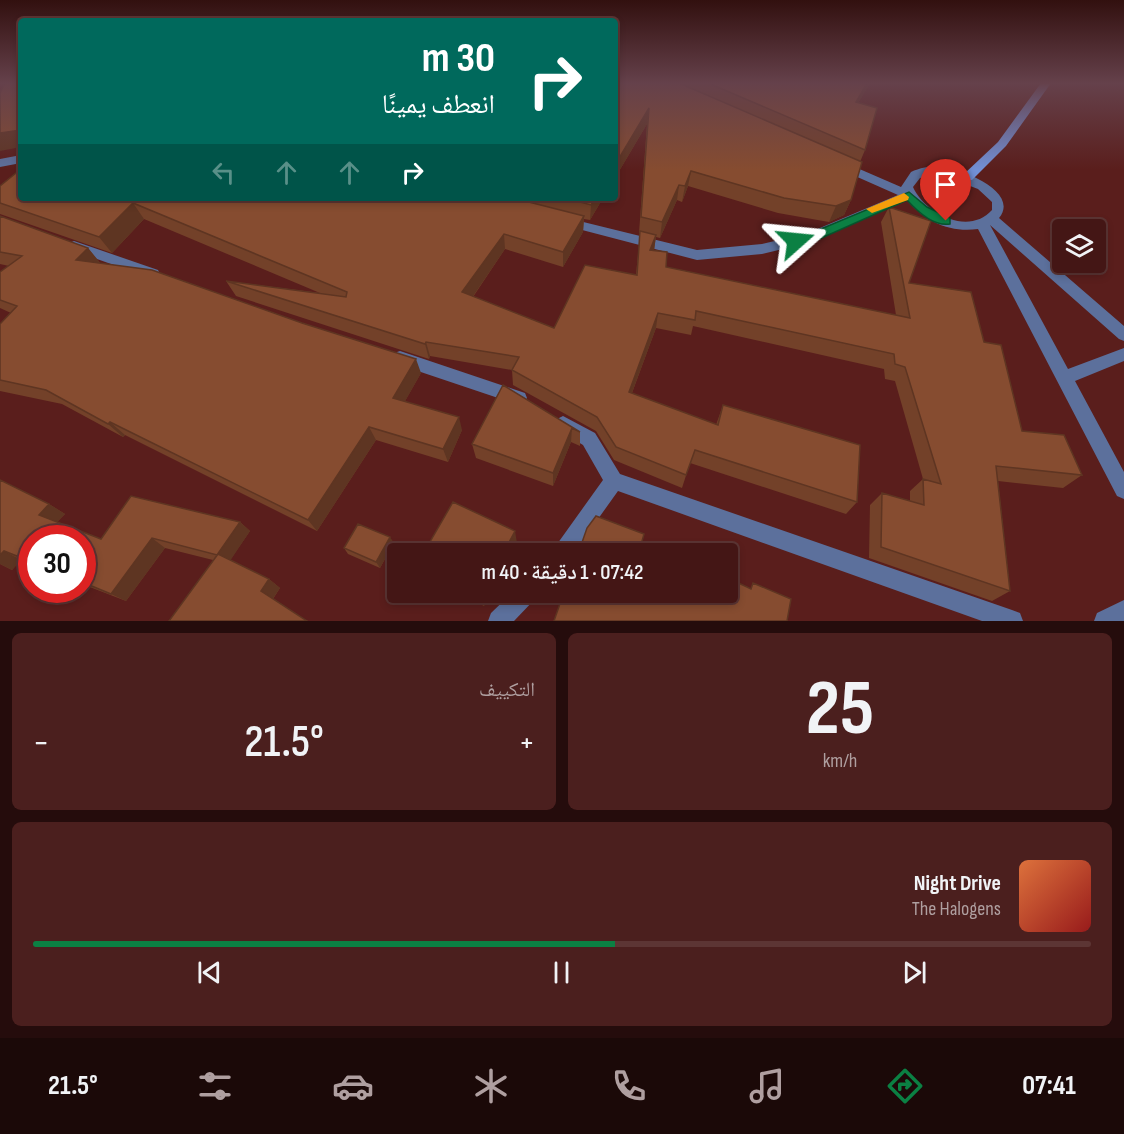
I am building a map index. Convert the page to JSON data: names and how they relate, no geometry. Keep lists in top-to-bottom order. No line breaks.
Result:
{"page":{"turn":["30 m","انعطف يمينًا"],"limit":"30","trip":"07:42 · 1 دقيقة · 40 m","tile":[["25","km/h"],"التكييف"],"heat":["−","21.5°","+"],"song":["Night Drive","The Halogens"],"tabs":["07:41","21.5°"]}}
